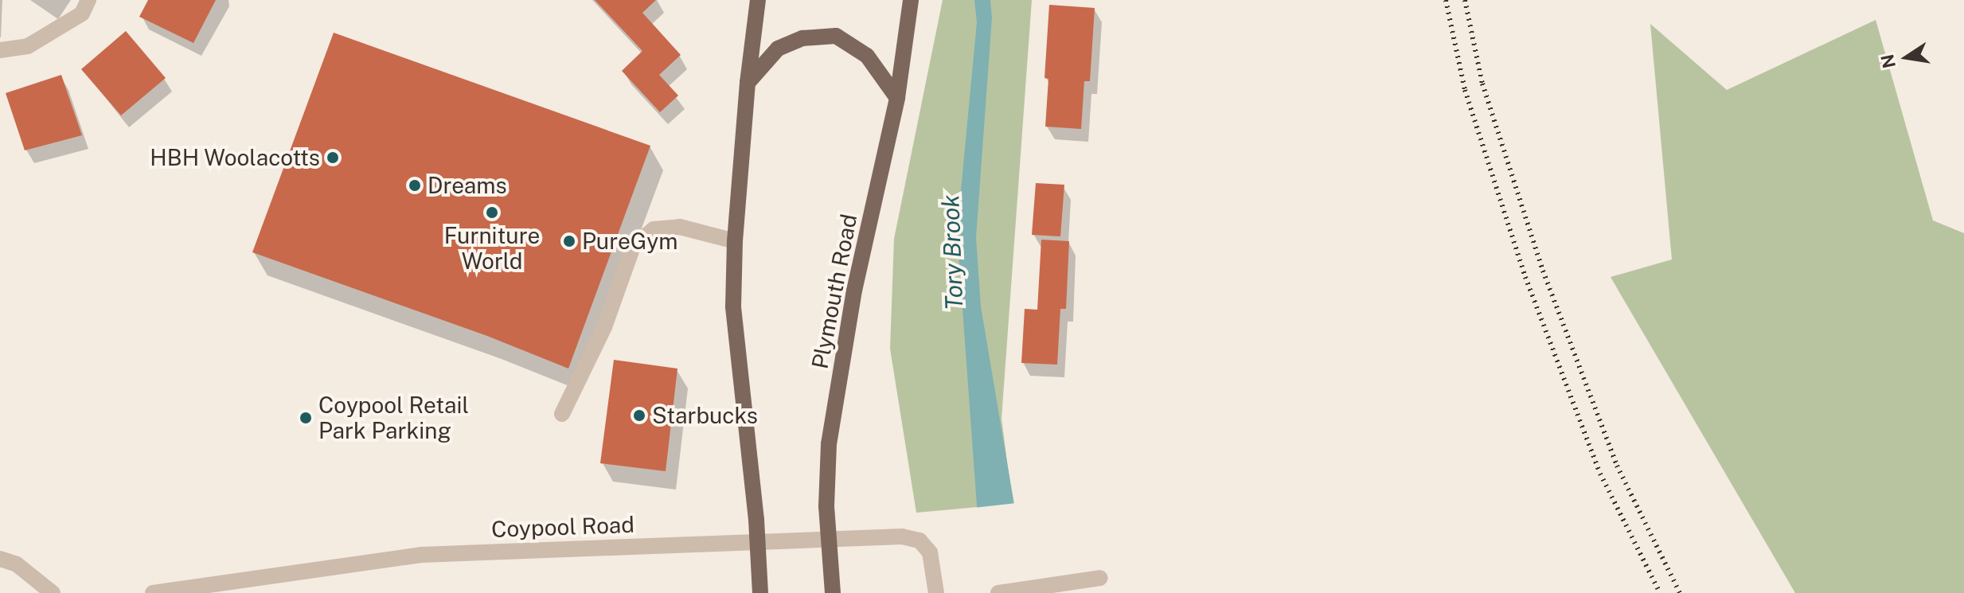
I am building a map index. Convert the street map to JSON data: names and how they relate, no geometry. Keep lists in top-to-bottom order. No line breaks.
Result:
{"streets":{"main road":["Plymouth Road"],"street":["Coypool Road"]},"water":["Tory Brook"],"places":["HBH Woolacotts","Dreams","Furniture World","PureGym","Starbucks","Coypool Retail Park Parking"],"north":"left"}
